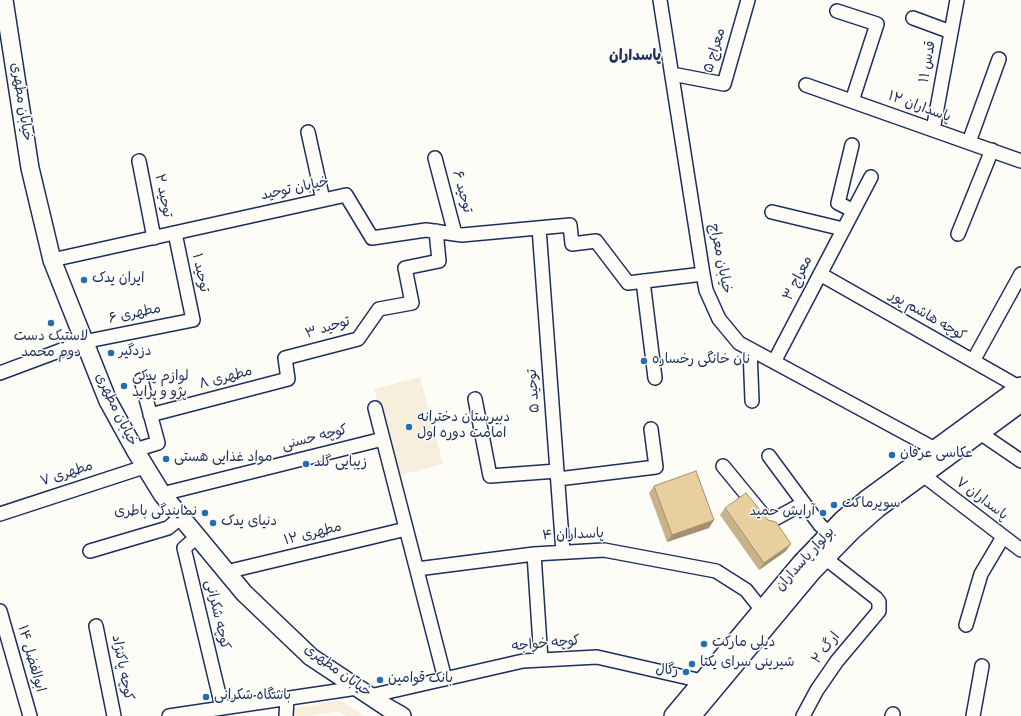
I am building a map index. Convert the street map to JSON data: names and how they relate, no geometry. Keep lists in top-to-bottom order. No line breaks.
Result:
{"streets":{"main road":["خیابان مطهری","بولوار پاسداران"],"street":["معراج ۵","قدس ۱۱","پاسداران ۱۲","خیابان توحید","توحید ۶","توحید ۲","خیابان معراج","توحید ۱","معراج ۳","مطهری ۶","کوچه هاشم پور","توحید ۳","مطهری ۸","توحید ۵","کوچه حسنی","مطهری ۷","پاسداران ۷","مطهری ۱۲","پاسداران ۴","کوچه شکرانی","کوچه خواجه","ارگ ۲","ابوالفضل ۱۴","کوچه پاکنژاد"]},"crossings":[["معراج ۵","خیابان معراج"],["قدس ۱۱","پاسداران ۱۲"],["خیابان مطهری","خیابان توحید"],["خیابان مطهری","مطهری ۶"],["خیابان مطهری","کوچه حسنی"],["خیابان مطهری","مطهری ۷"],["خیابان مطهری","مطهری ۱۲"],["خیابان مطهری","کوچه شکرانی"],["خیابان مطهری","کوچه خواجه"],["خیابان توحید","توحید ۶"],["خیابان توحید","توحید ۲"],["خیابان توحید","خیابان معراج"],["خیابان توحید","توحید ۱"],["خیابان توحید","توحید ۳"],["خیابان توحید","توحید ۵"],["خیابان معراج","معراج ۳"],["خیابان معراج","بولوار پاسداران"],["توحید ۱","مطهری ۶"],["معراج ۳","کوچه هاشم پور"],["کوچه هاشم پور","بولوار پاسداران"],["توحید ۳","مطهری ۸"],["توحید ۵","پاسداران ۴"],["پاسداران ۷","بولوار پاسداران"],["پاسداران ۴","بولوار پاسداران"],["بولوار پاسداران","کوچه خواجه"],["بولوار پاسداران","ارگ ۲"],["کوچه شکرانی","کوچه خواجه"]],"districts":["پاسداران"],"places":["ایران یدک","لاستیک دست دوم محمد","دزدگیر","نان خانگی رخساره","لوازم یدکی پژو و پراید","دبیرستان دخترانه امامت دوره اول","عکاسی عرفان","مواد غذایی هستی","زیبایی گلد","سوپرماکت","نمایندگی باطری","آرایش حمید","دنیای یدک","دیلی مارکت","شیرینی سرای یکتا","رگال","بانک قوامین","باشگاه شکرانی"]}
